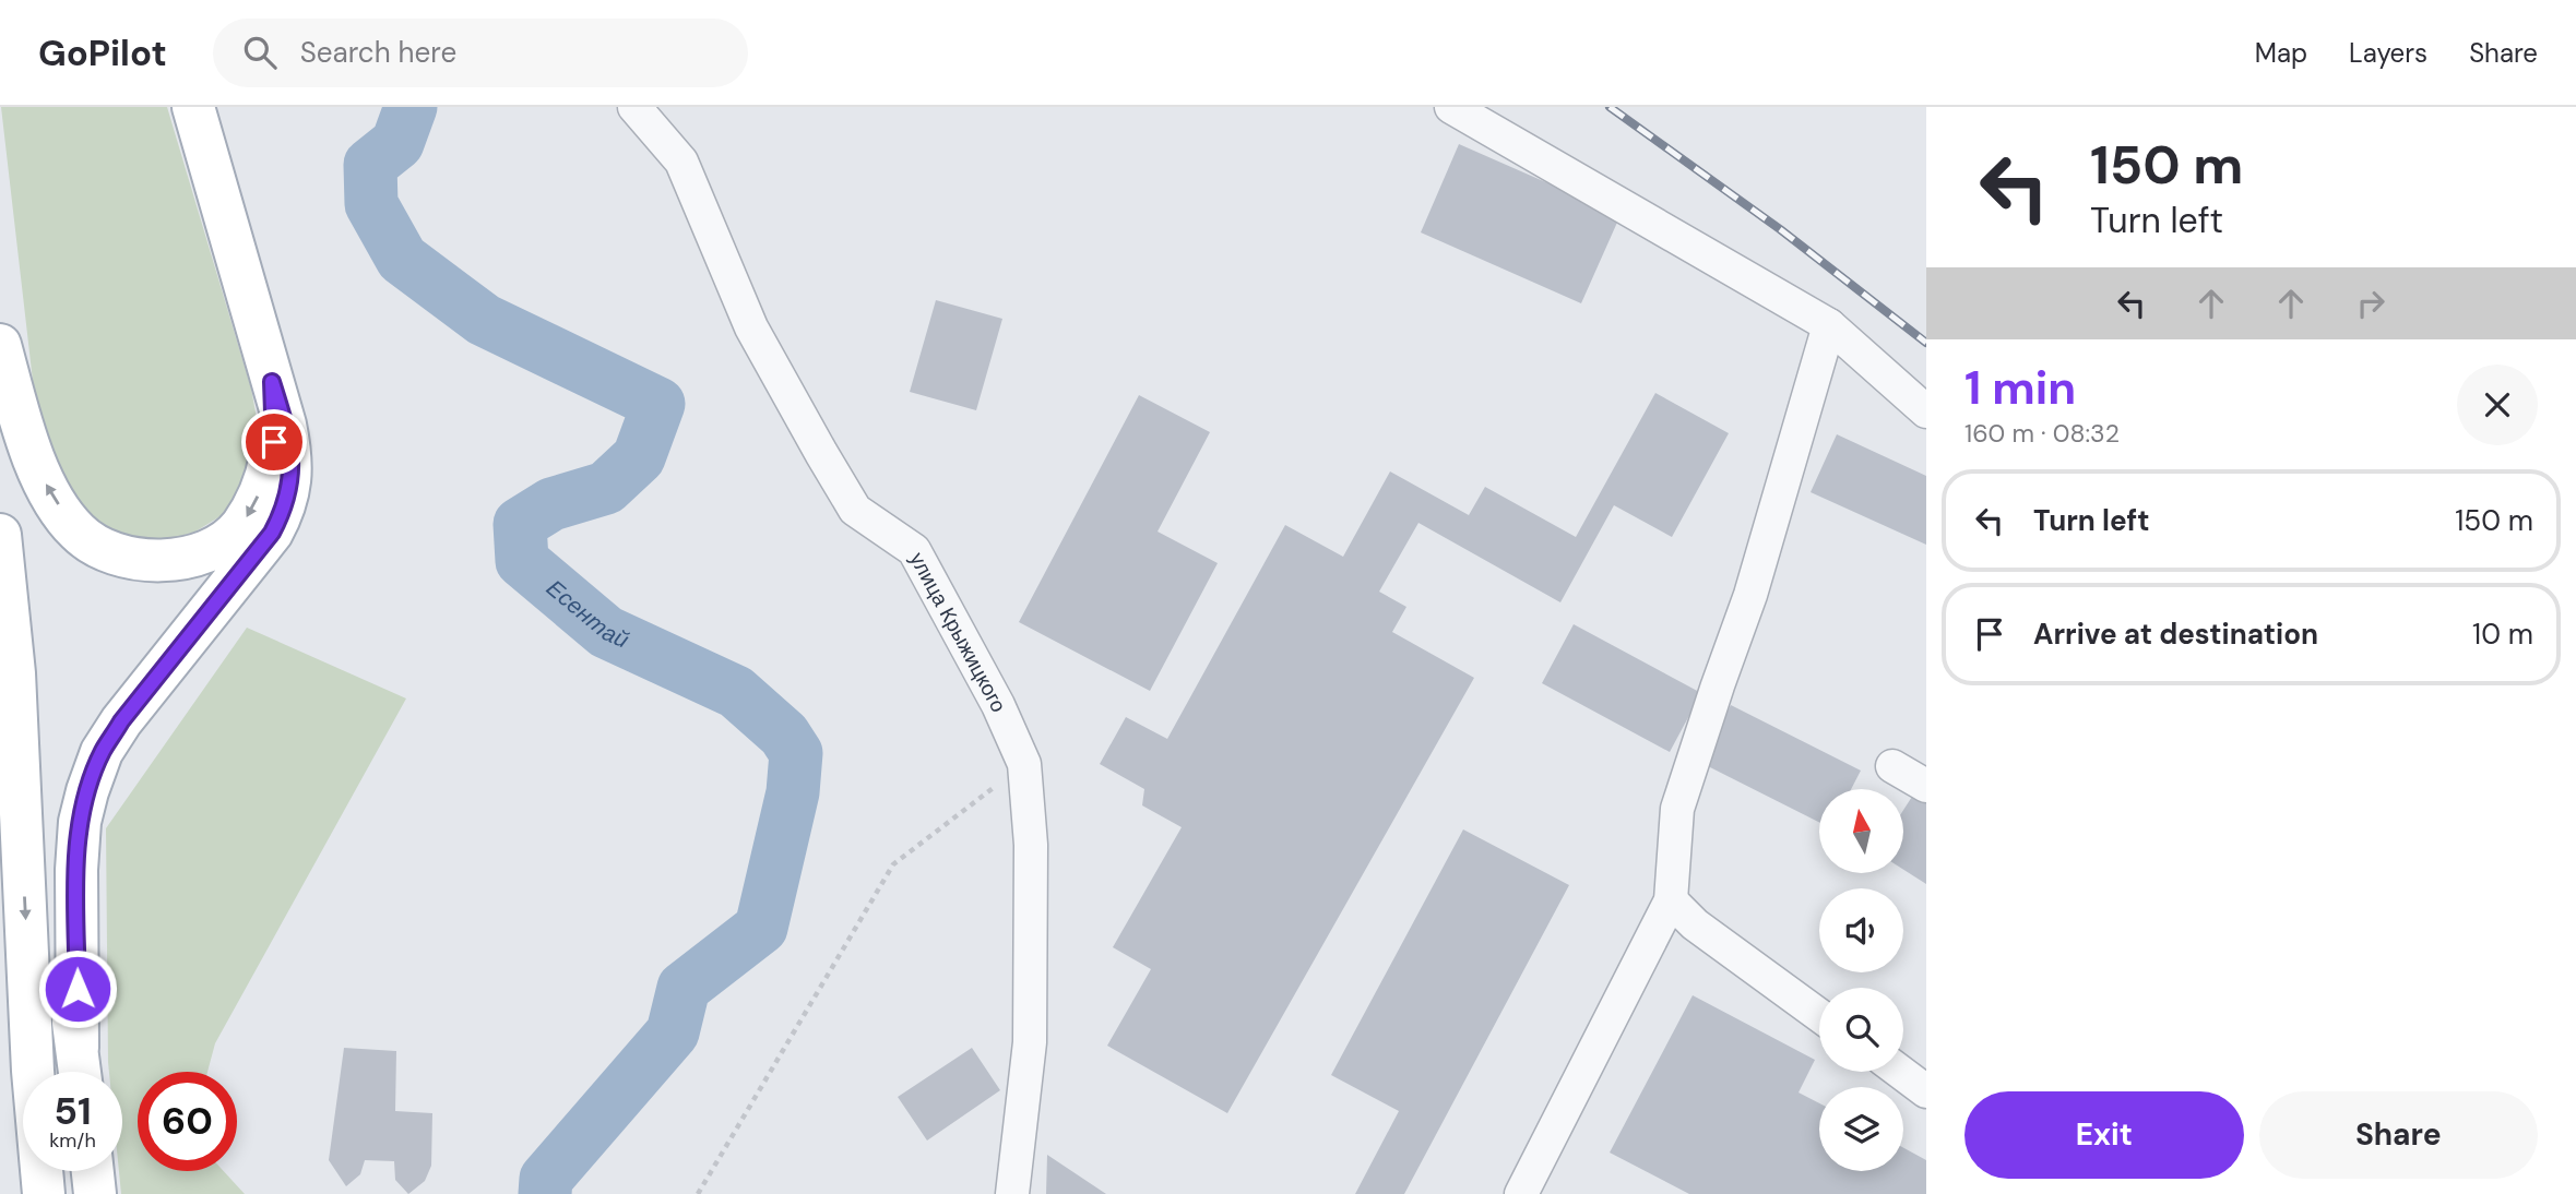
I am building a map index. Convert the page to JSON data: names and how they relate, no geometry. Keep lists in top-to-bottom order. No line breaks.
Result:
{"streets":{"street":["улица Крыжицкого"]},"water":["Есентай"],"north":"top","page":{"header":"GoPilot","search":"Search here","nav":["Map","Layers","Share"],"turn":["150 m","Turn left"],"heading":["1 min","160 m · 08:32"],"list":[{"name":"Turn left","value":"150 m"},{"name":"Arrive at destination","value":"10 m"}],"speed":"51 km/h","limit":"60","buttons":["Exit","Share"]}}
